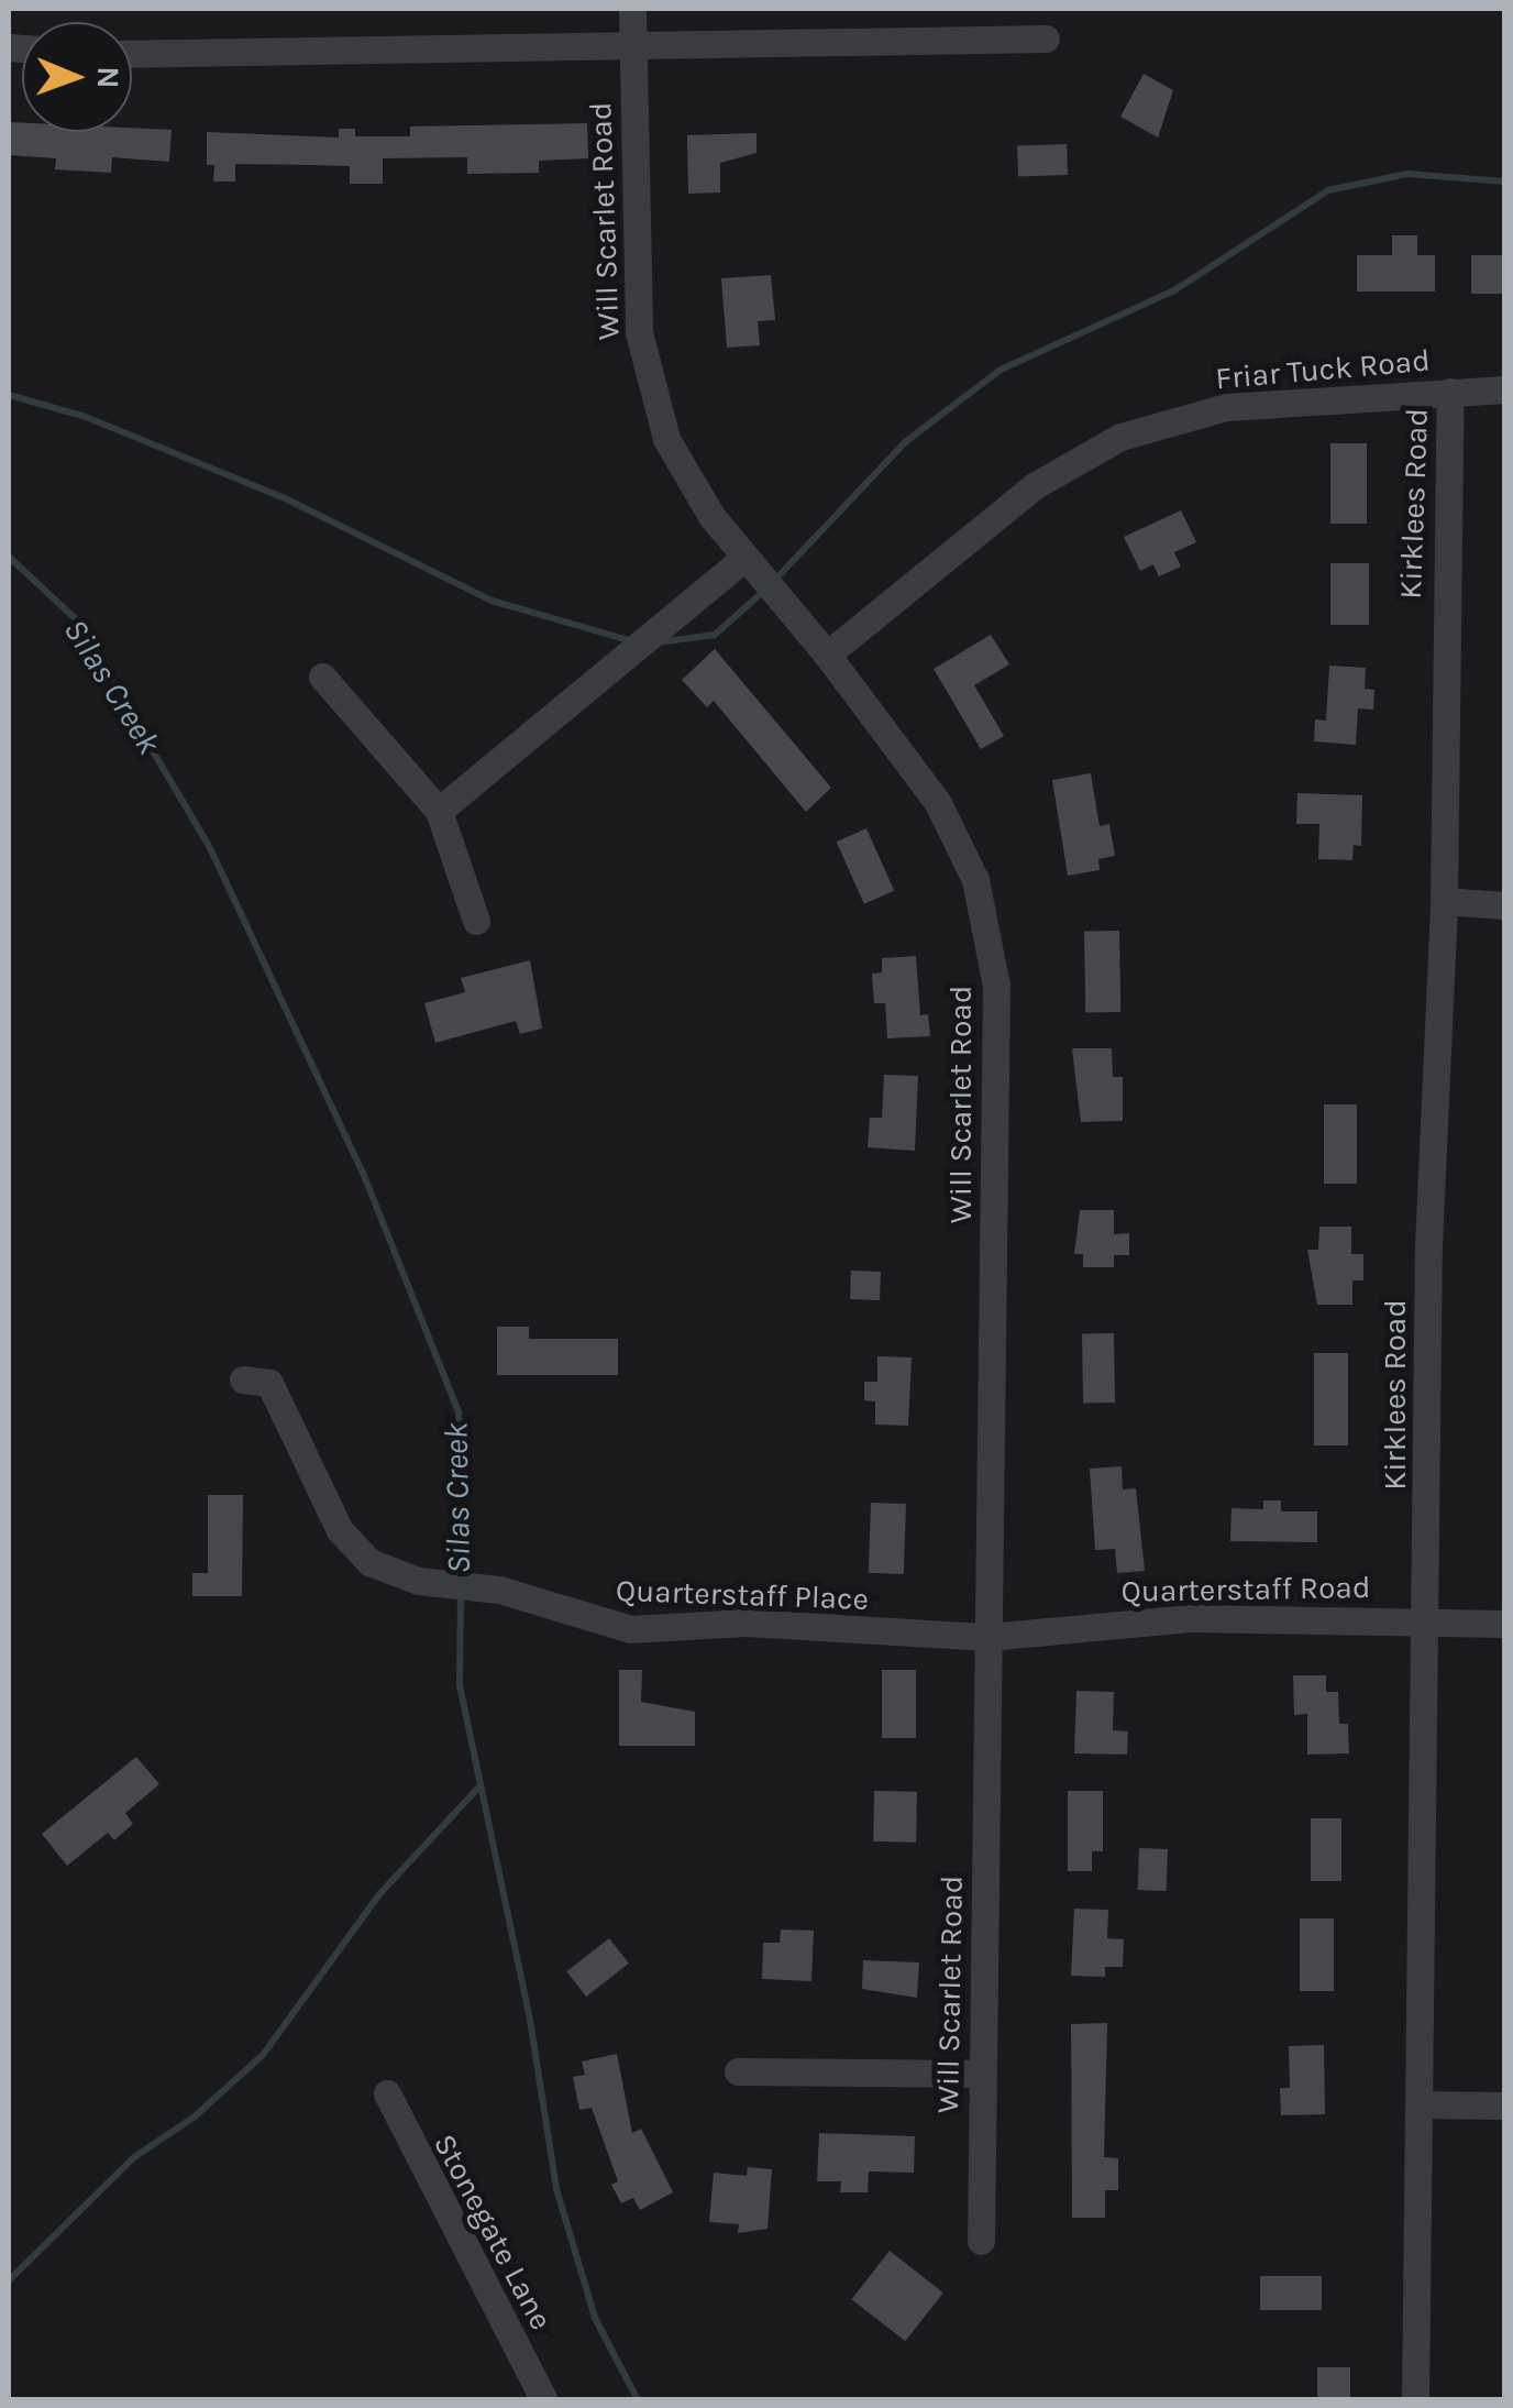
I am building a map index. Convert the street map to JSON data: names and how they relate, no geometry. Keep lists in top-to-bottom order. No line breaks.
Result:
{"streets":{"street":["Will Scarlet Road","Friar Tuck Road","Kirklees Road","Quarterstaff Road","Quarterstaff Place","Stonegate Lane"]},"crossings":[["Will Scarlet Road","Friar Tuck Road"],["Will Scarlet Road","Quarterstaff Road"],["Will Scarlet Road","Quarterstaff Place"],["Friar Tuck Road","Kirklees Road"],["Kirklees Road","Quarterstaff Road"],["Quarterstaff Road","Quarterstaff Place"]],"water":["Silas Creek"],"north":"right"}
